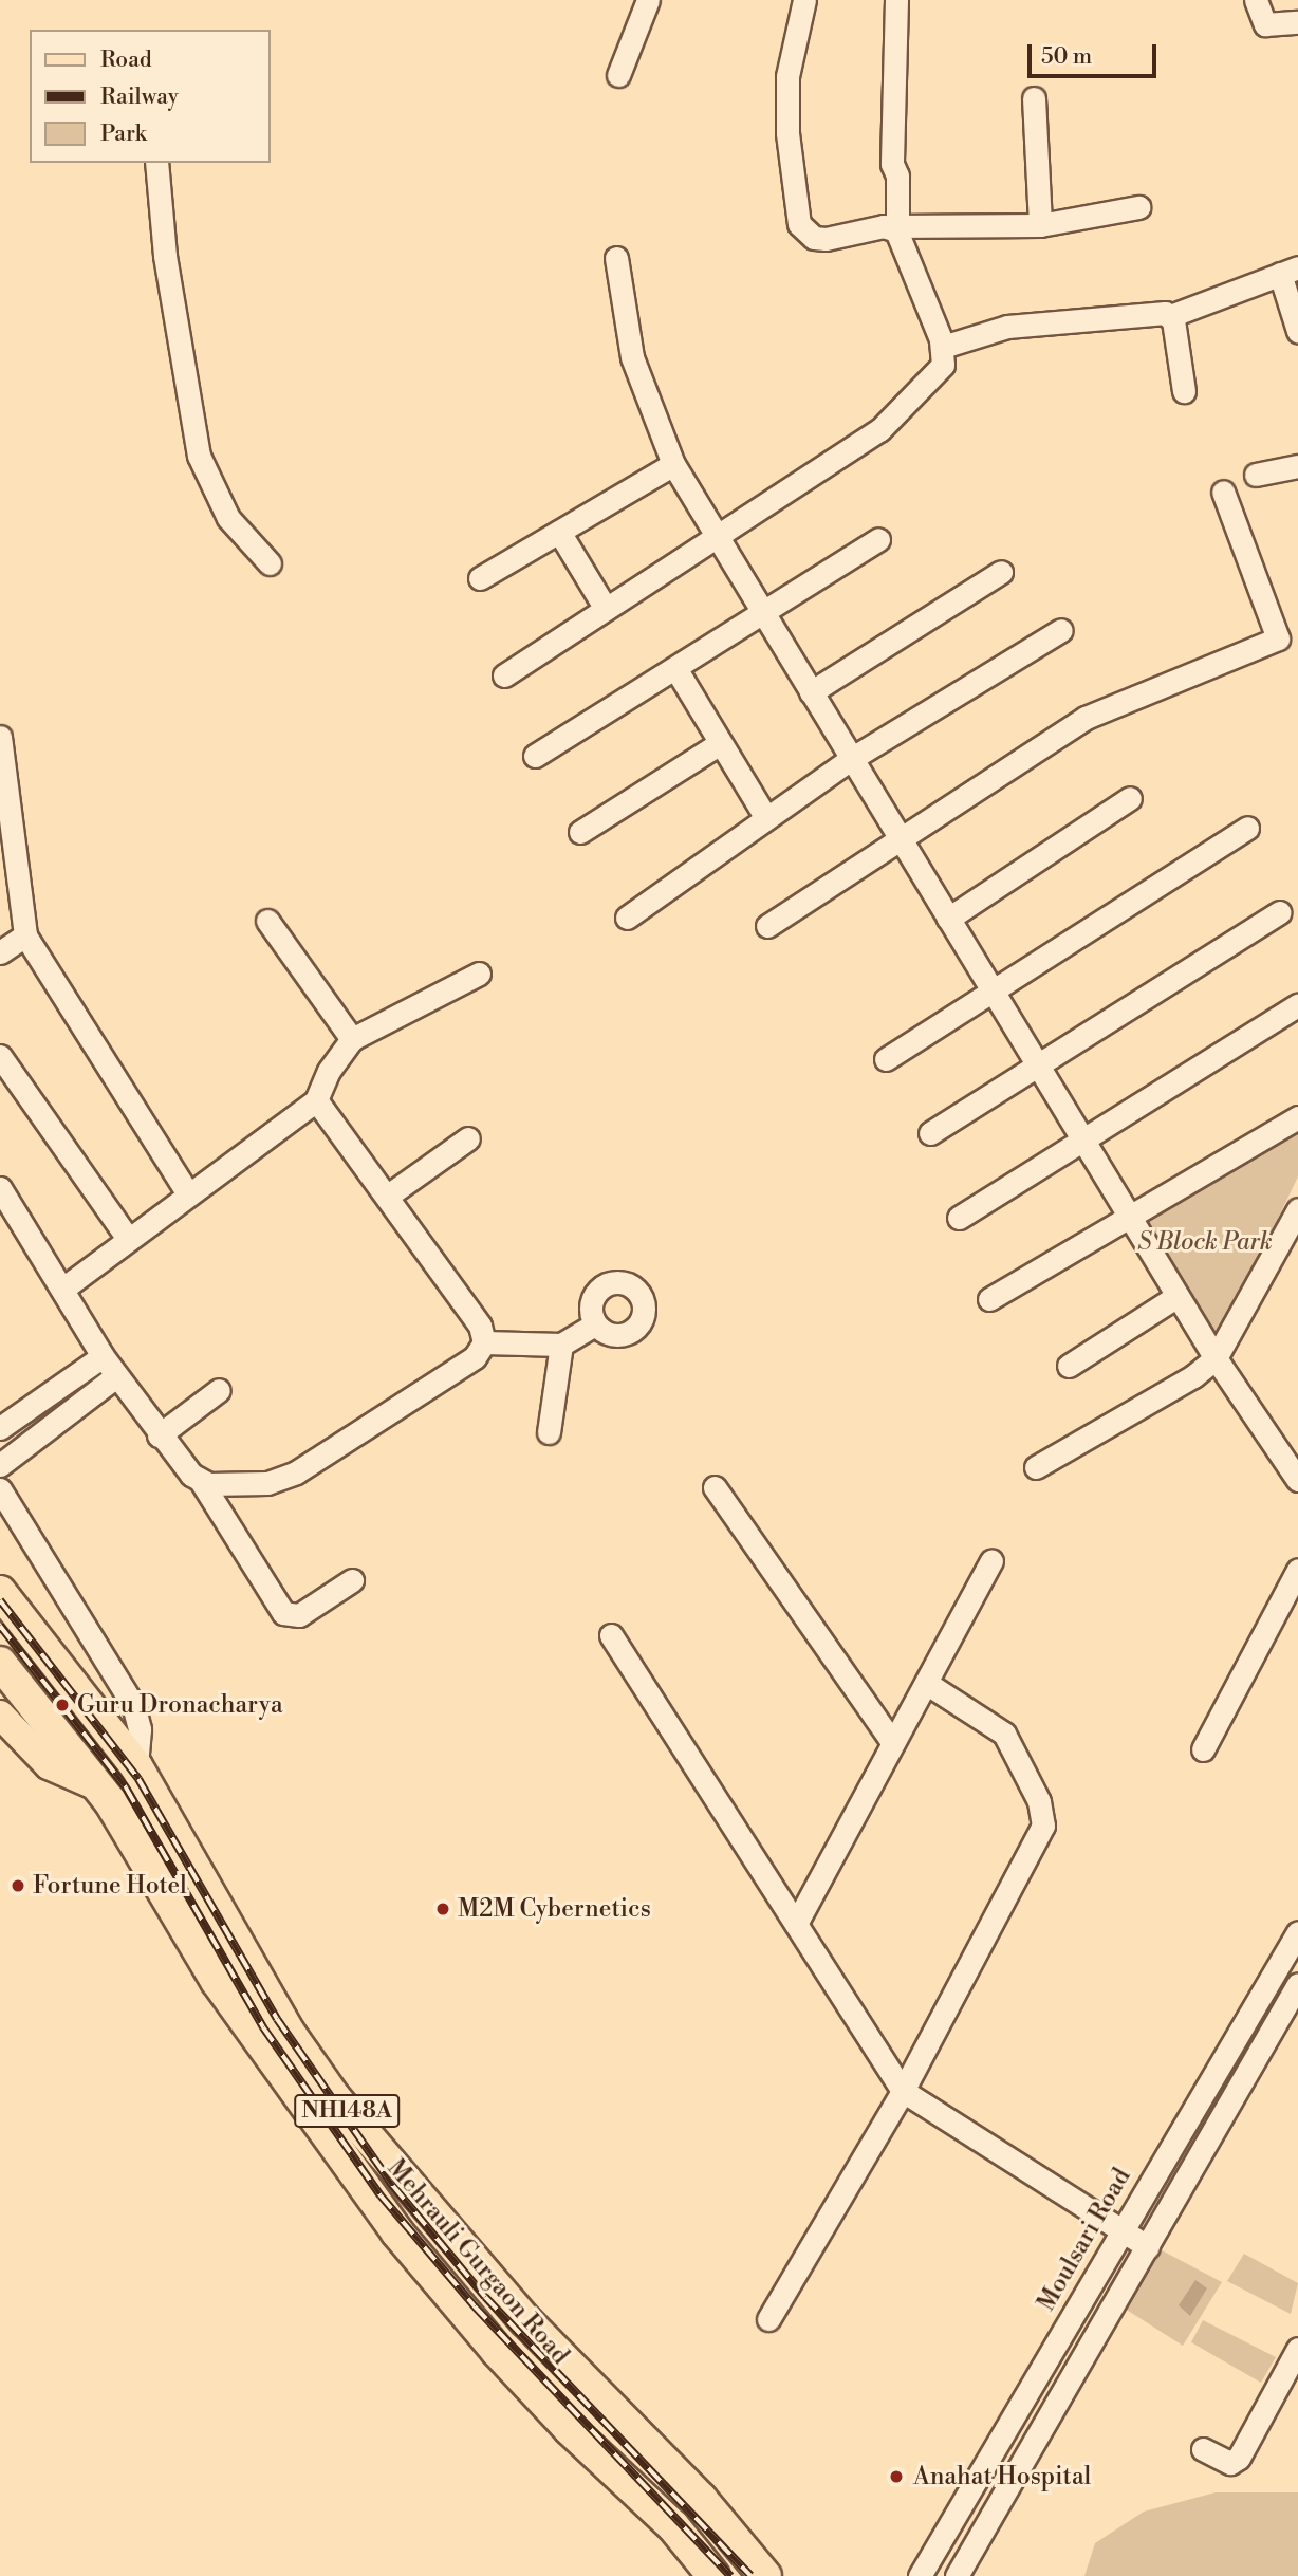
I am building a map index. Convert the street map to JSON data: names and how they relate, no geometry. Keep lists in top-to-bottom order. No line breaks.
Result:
{"streets":{"highway":["NH148A","Mehrauli Gurgaon Road"],"street":["Moulsari Road"]},"parks":["S Block Park"],"places":["Guru Dronacharya","Fortune Hotel","M2M Cybernetics","Anahat Hospital"],"legend":["Road","Railway","Park"],"scale_bar":"50 m"}
